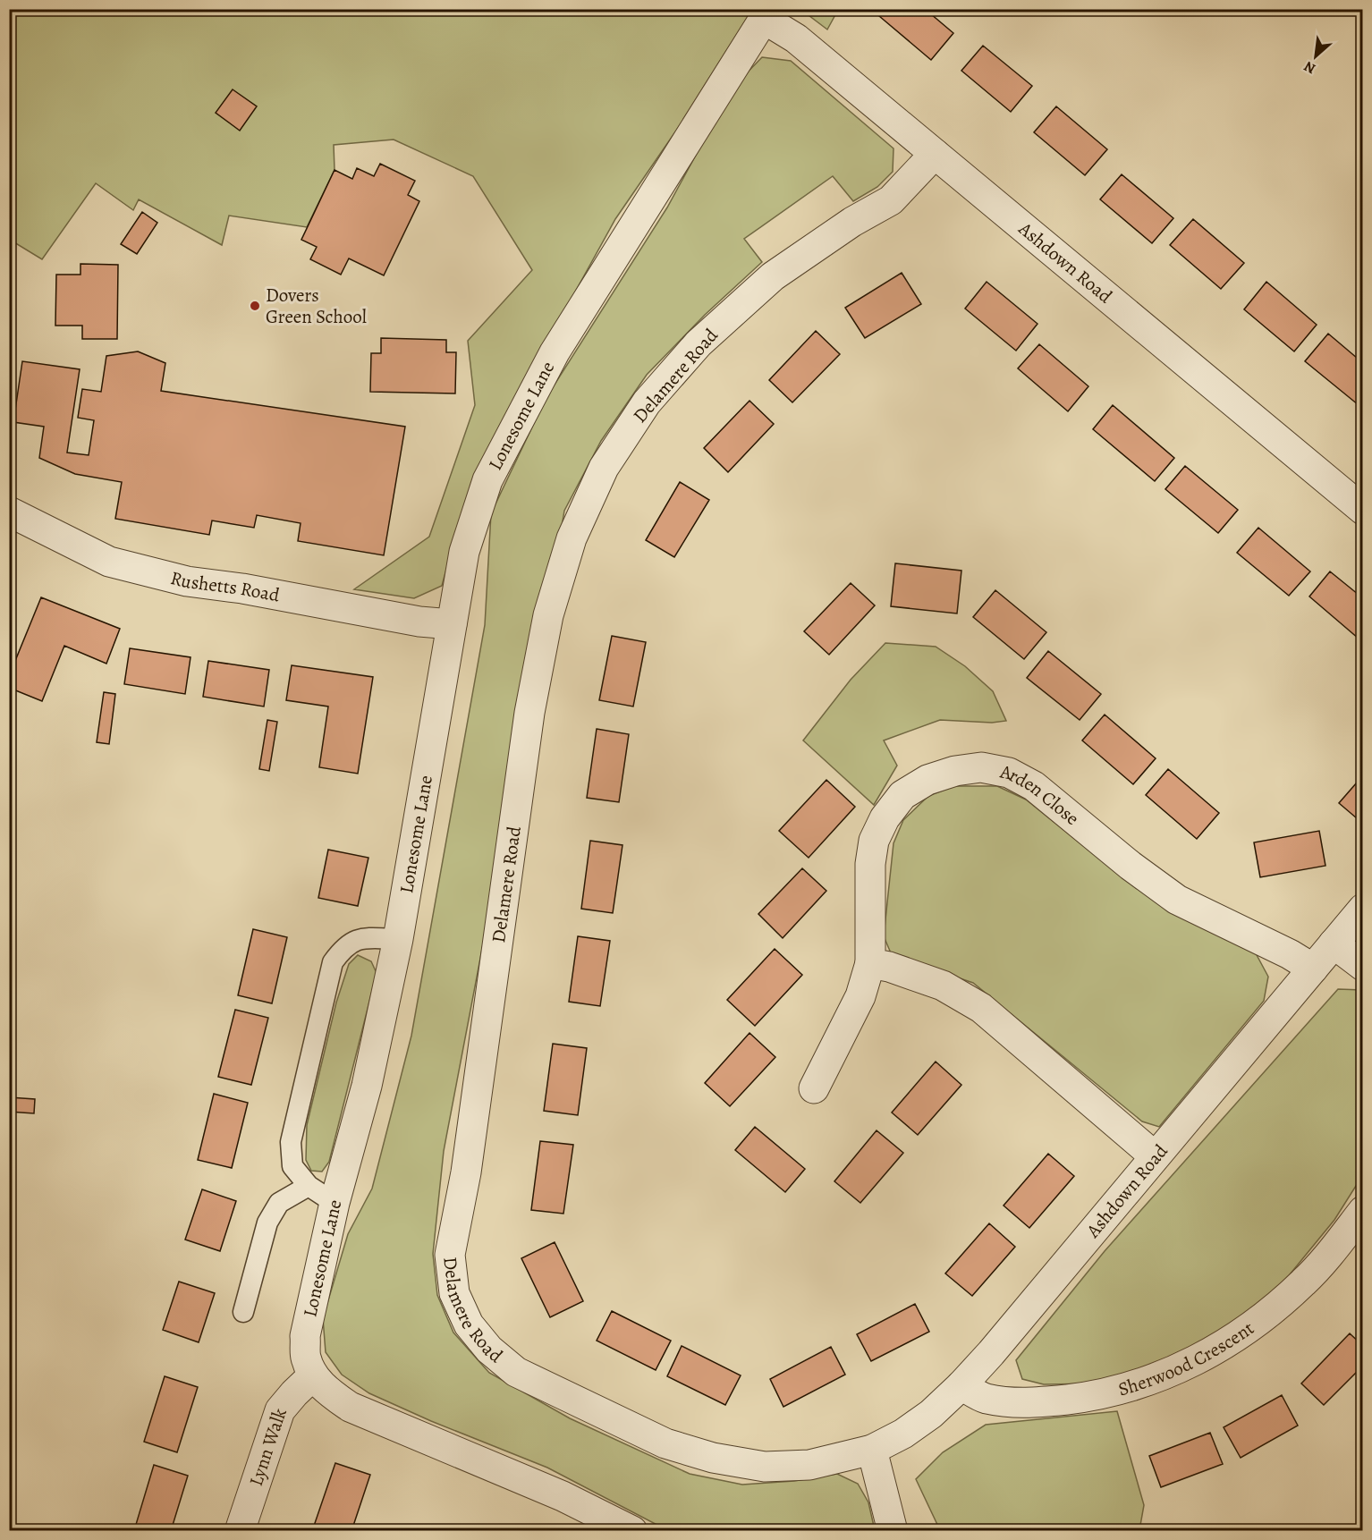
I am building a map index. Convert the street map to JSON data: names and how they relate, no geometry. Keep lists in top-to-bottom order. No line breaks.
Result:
{"streets":{"street":["Ashdown Road","Delamere Road","Lonesome Lane","Rushetts Road","Arden Close","Sherwood Crescent","Lynn Walk"]},"crossings":[["Ashdown Road","Delamere Road"],["Ashdown Road","Lonesome Lane"],["Ashdown Road","Arden Close"],["Ashdown Road","Sherwood Crescent"],["Lonesome Lane","Rushetts Road"],["Lonesome Lane","Lynn Walk"]],"places":["Dovers Green School"],"north":"bottom left"}
